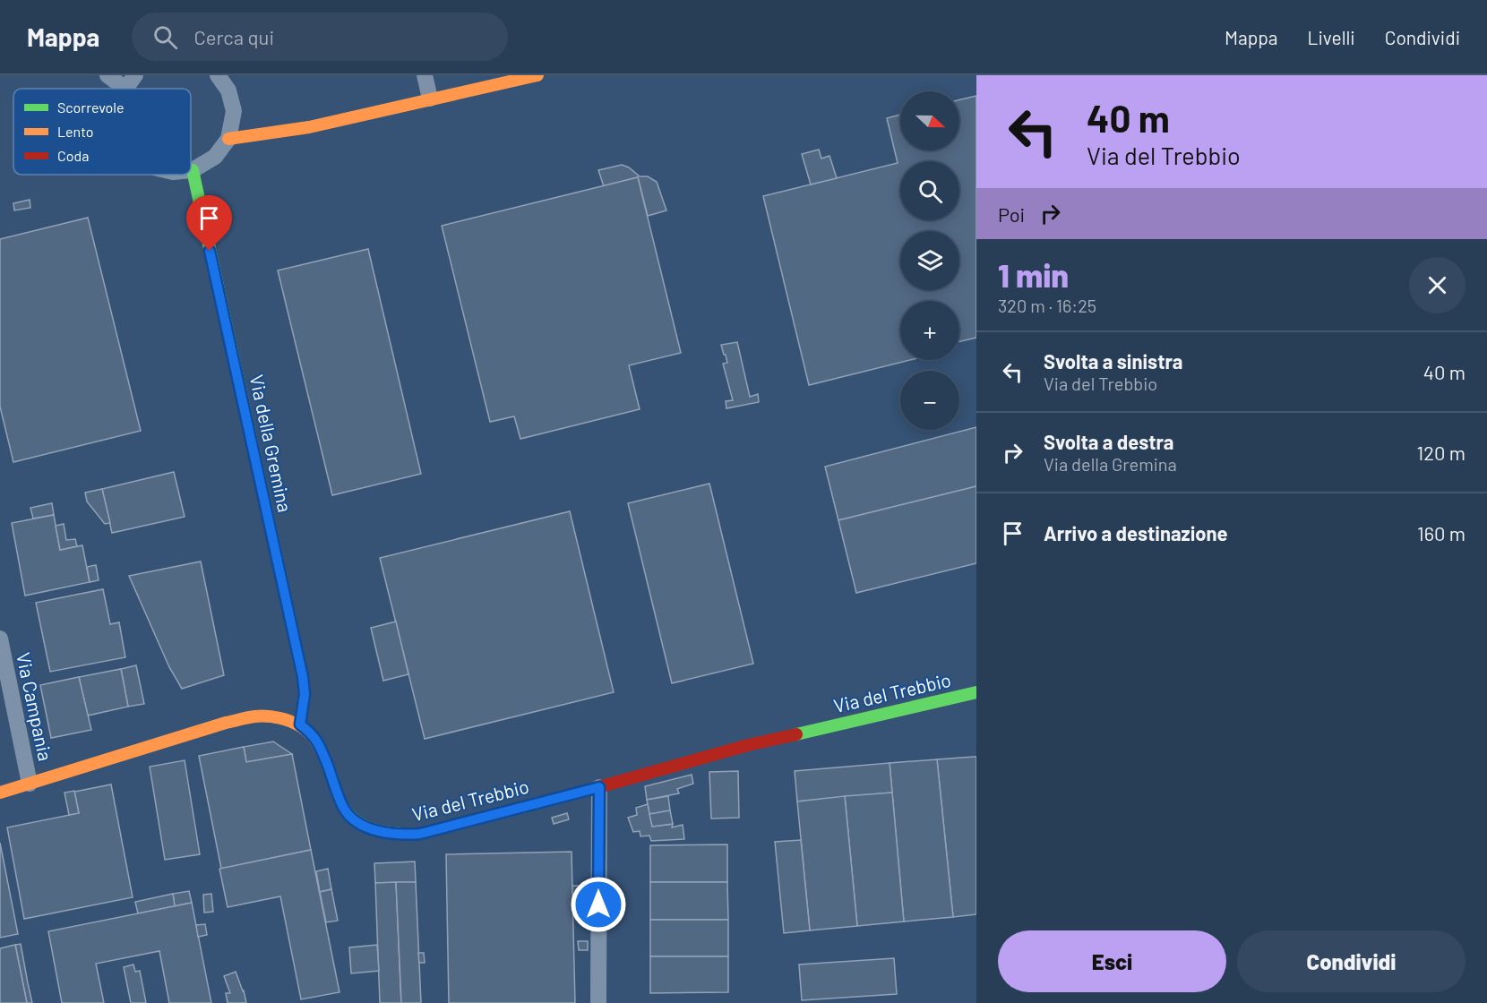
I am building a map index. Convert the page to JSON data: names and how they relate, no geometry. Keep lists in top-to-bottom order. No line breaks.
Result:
{"streets":{"street":["Via della Gremina","Via del Trebbio","Via Campania"]},"crossings":[["Via della Gremina","Via del Trebbio"],["Via del Trebbio","Via Campania"]],"legend":["Scorrevole","Lento","Coda"],"north":"right","page":{"header":"Mappa","search":"Cerca qui","nav":["Mappa","Livelli","Condividi"],"turn":["40 m","Via del Trebbio"],"map_buttons":["+","−"],"then":"Poi","heading":["1 min","320 m · 16:25"],"list":[{"name":"Svolta a sinistra","note":"Via del Trebbio","value":"40 m"},{"name":"Svolta a destra","note":"Via della Gremina","value":"120 m"},{"name":"Arrivo a destinazione","value":"160 m"}],"buttons":["Esci","Condividi"]}}
